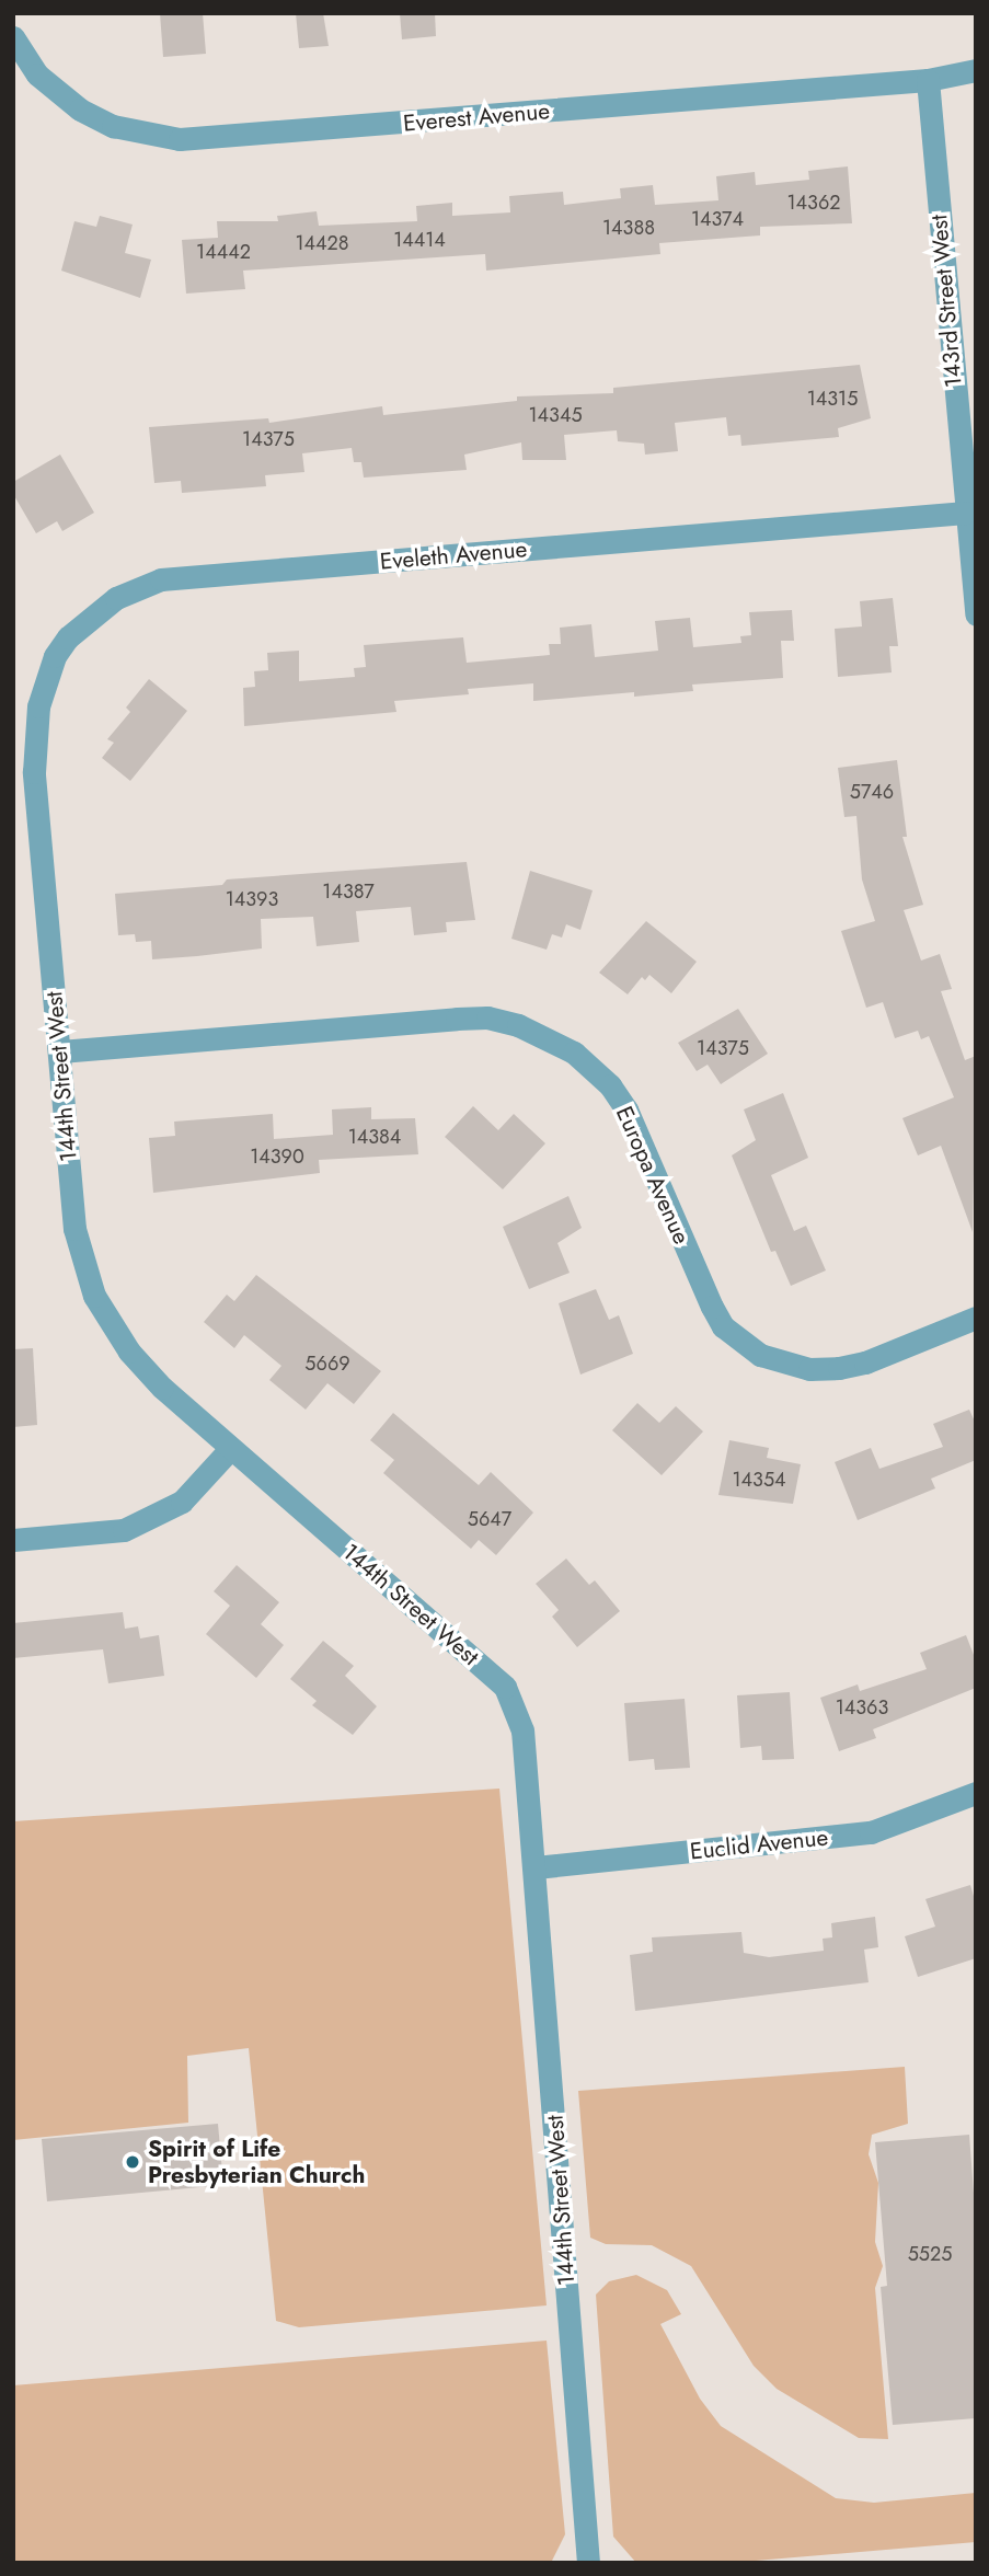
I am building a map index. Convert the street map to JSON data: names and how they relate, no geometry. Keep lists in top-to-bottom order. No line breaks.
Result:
{"streets":{"street":["Everest Avenue","143rd Street West","Eveleth Avenue","144th Street West","Europa Avenue","Euclid Avenue"]},"crossings":[["Everest Avenue","143rd Street West"],["143rd Street West","Eveleth Avenue"],["Eveleth Avenue","144th Street West"],["144th Street West","Europa Avenue"],["144th Street West","Euclid Avenue"]],"places":["Spirit of Life Presbyterian Church"],"house_numbers":["14362","14374","14388","14414","14428","14442","14315","14345","14375","5746","14387","14393","14375","14384","14390","5669","14354","5647","14363","5525"]}
